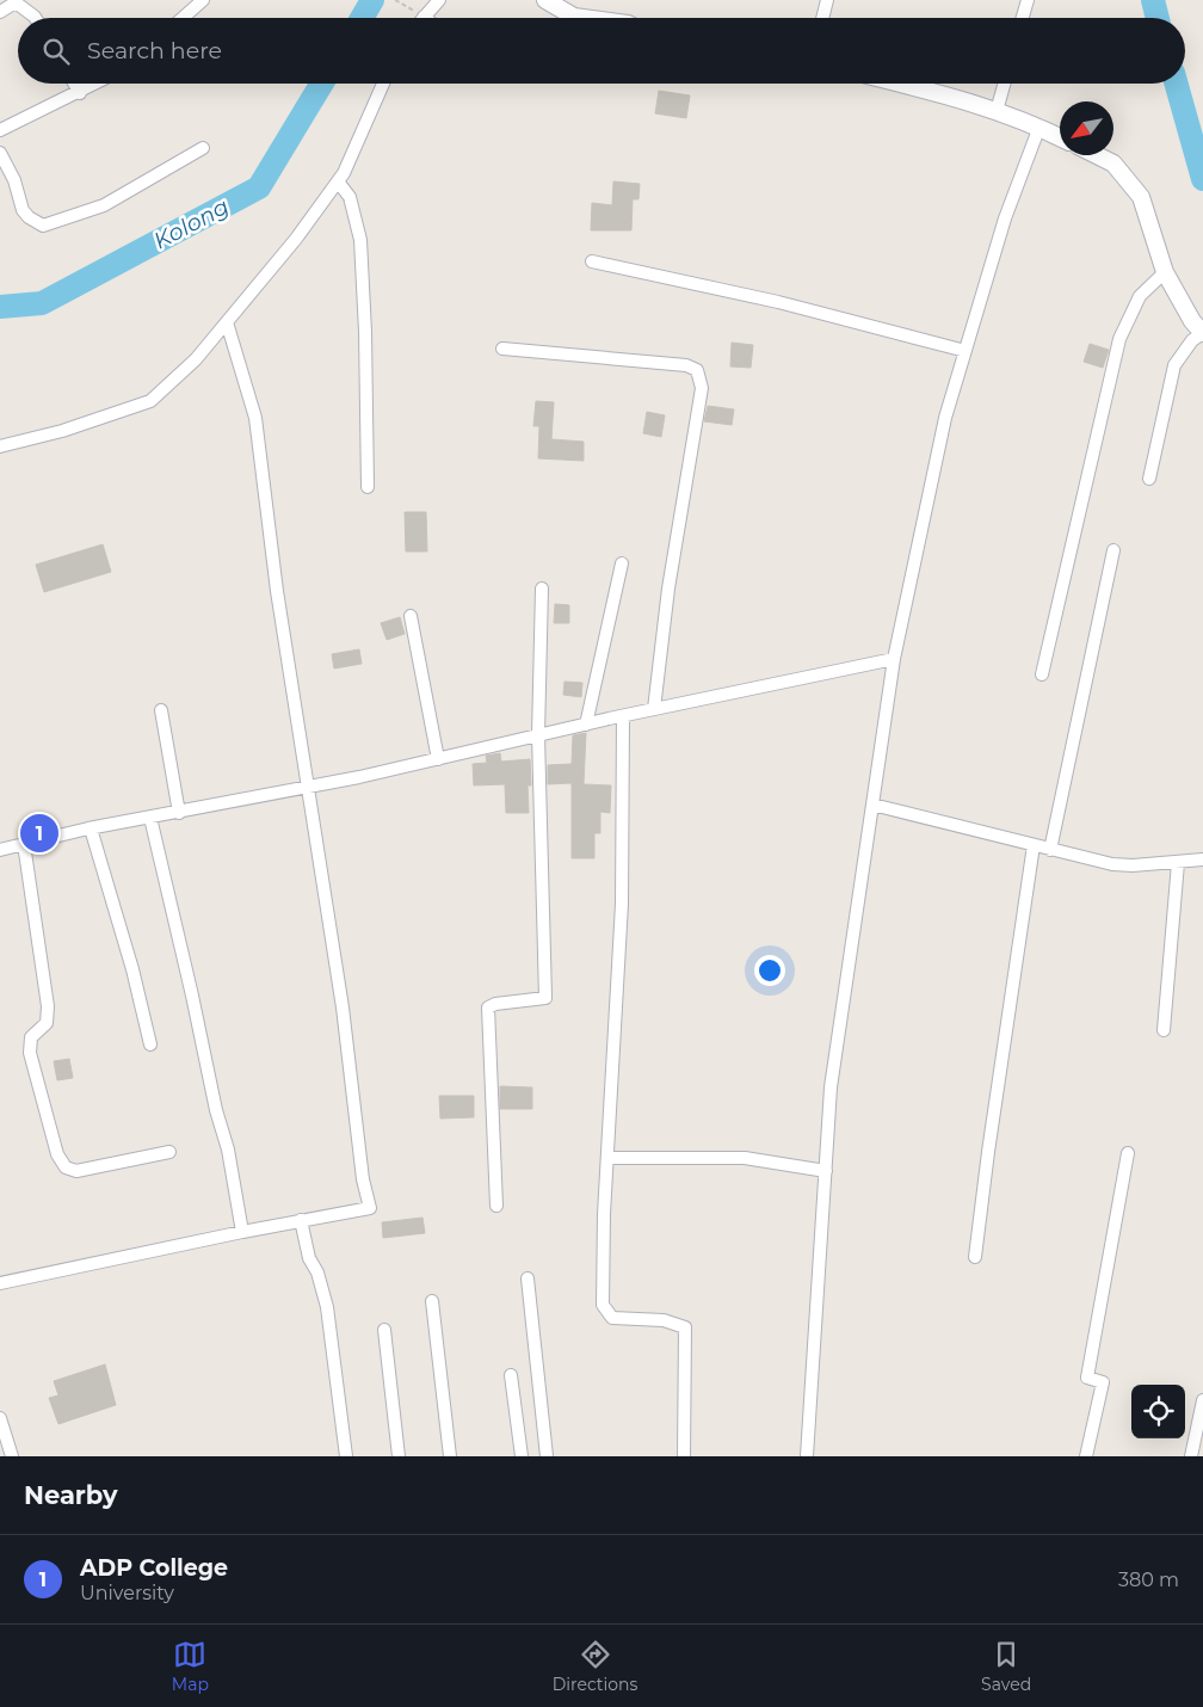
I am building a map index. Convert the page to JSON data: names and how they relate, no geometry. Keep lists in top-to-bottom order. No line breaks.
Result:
{"water":["Kolong"],"north":"bottom left","page":{"search":"Search here","pins":"1","heading":"Nearby","list":[{"mark":"1","name":"ADP College","note":"University","value":"380 m"}],"nav":["Map","Directions","Saved"]}}
